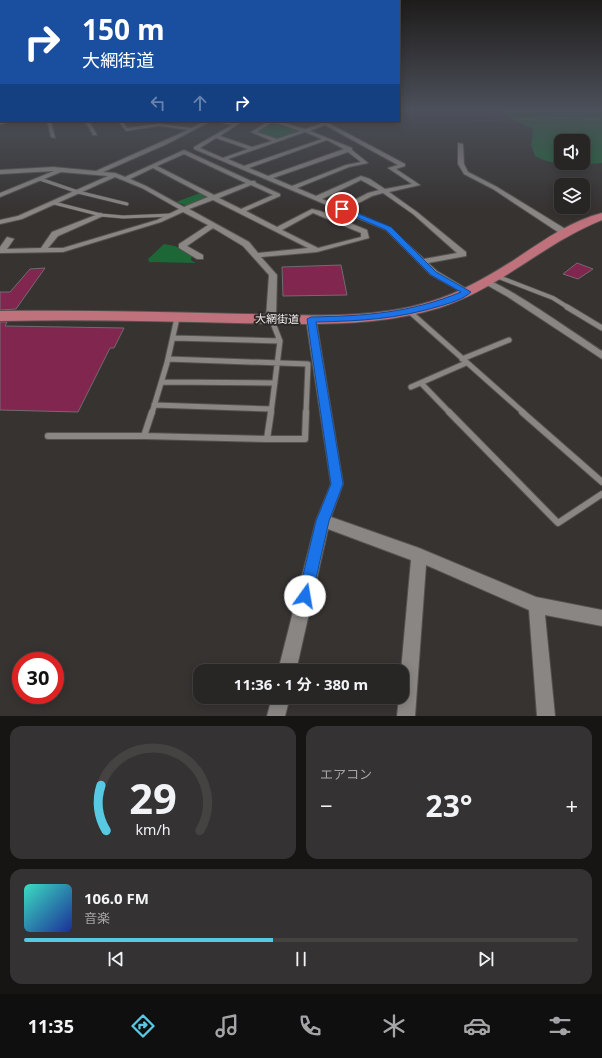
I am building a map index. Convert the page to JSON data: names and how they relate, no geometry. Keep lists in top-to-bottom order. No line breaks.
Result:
{"streets":{"main road":["大網街道"]},"page":{"turn":["150 m","大網街道"],"limit":"30","trip":"11:36 · 1 分 · 380 m","tile":"エアコン","heat":["−","23°","+"],"song":["106.0 FM","音楽"],"tabs":"11:35","gauge":["29","km/h"]}}
